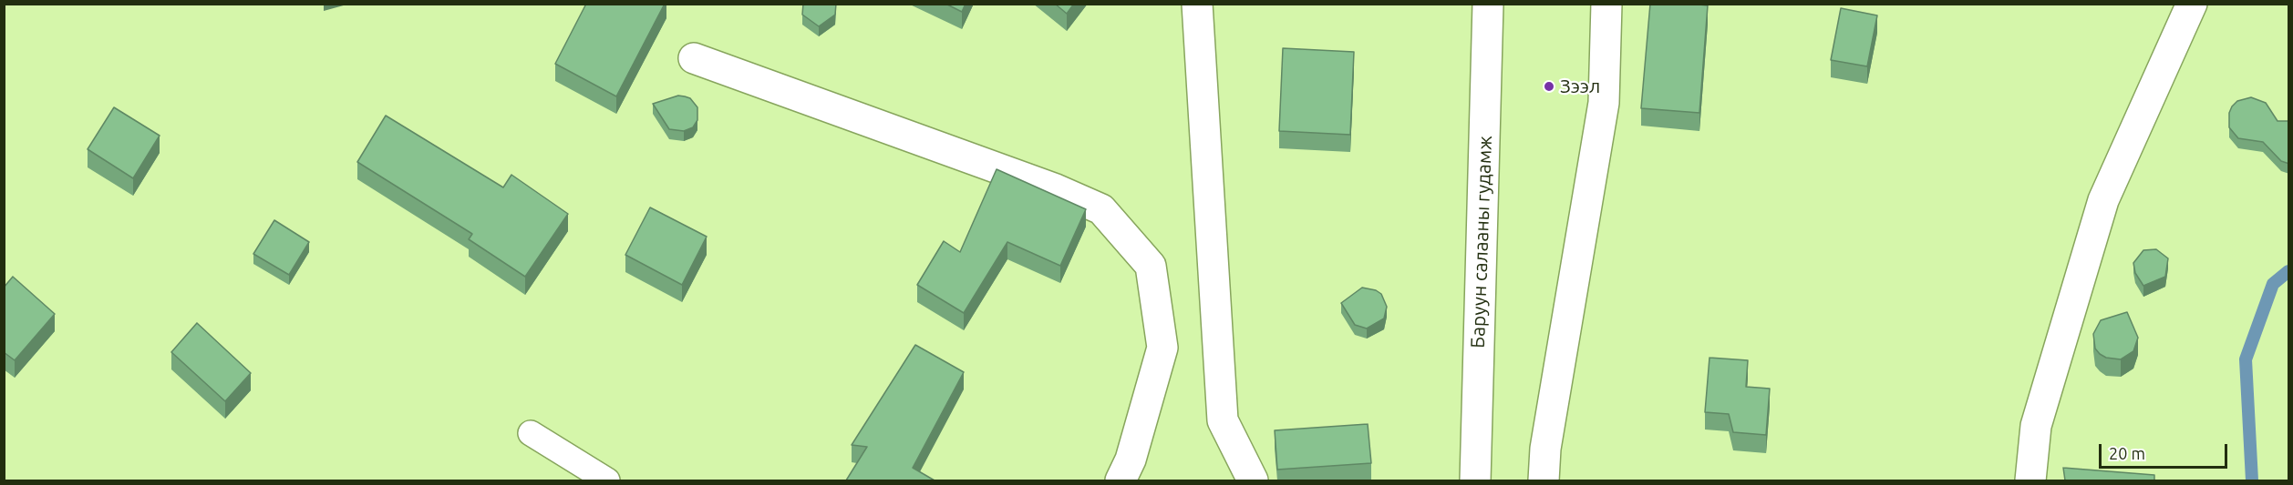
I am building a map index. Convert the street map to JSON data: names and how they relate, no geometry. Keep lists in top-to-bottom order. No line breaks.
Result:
{"streets":{"street":["Баруун салааны гудамж"]},"places":["Зээл"],"scale_bar":"20 m"}
